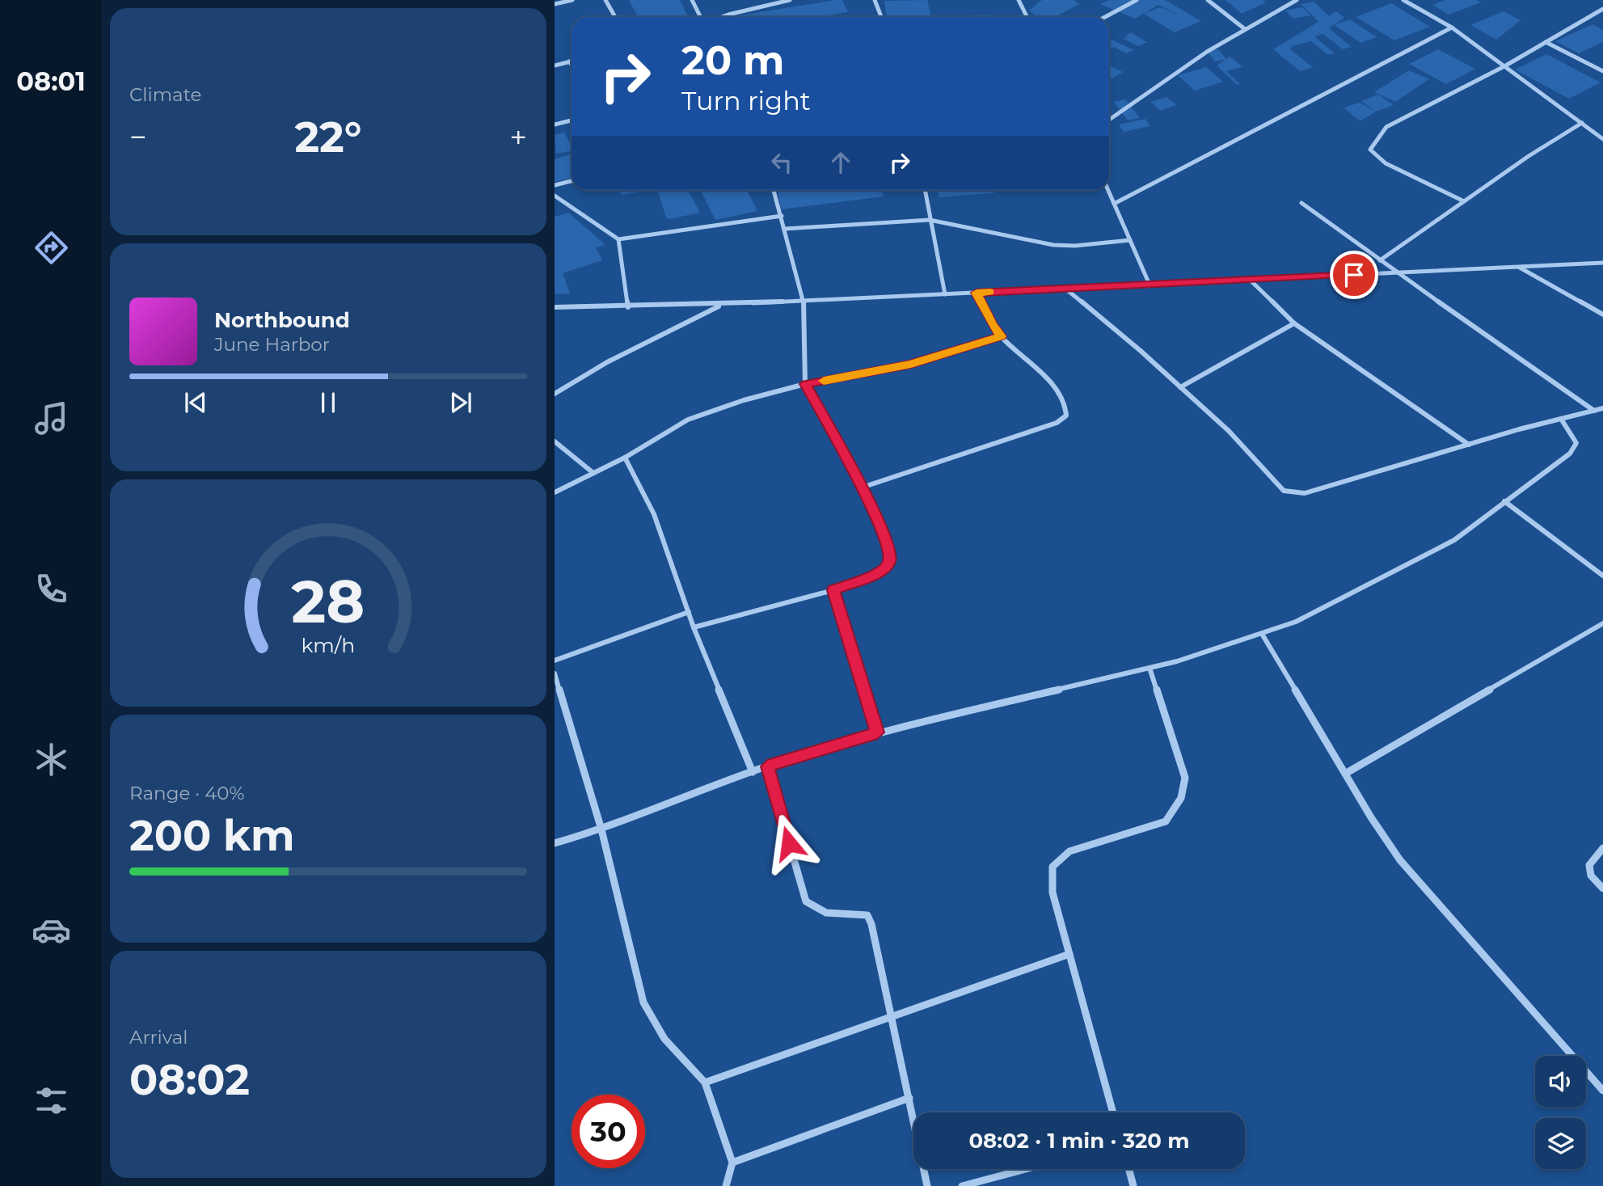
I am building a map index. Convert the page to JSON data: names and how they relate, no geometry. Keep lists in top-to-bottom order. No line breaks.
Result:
{"page":{"tabs":"08:01","tile":["Climate",["Range · 40%","200 km"],["Arrival","08:02"]],"turn":["20 m","Turn right"],"heat":["−","22°","+"],"song":["Northbound","June Harbor"],"limit":"30","trip":"08:02 · 1 min · 320 m","gauge":["28","km/h"]}}
